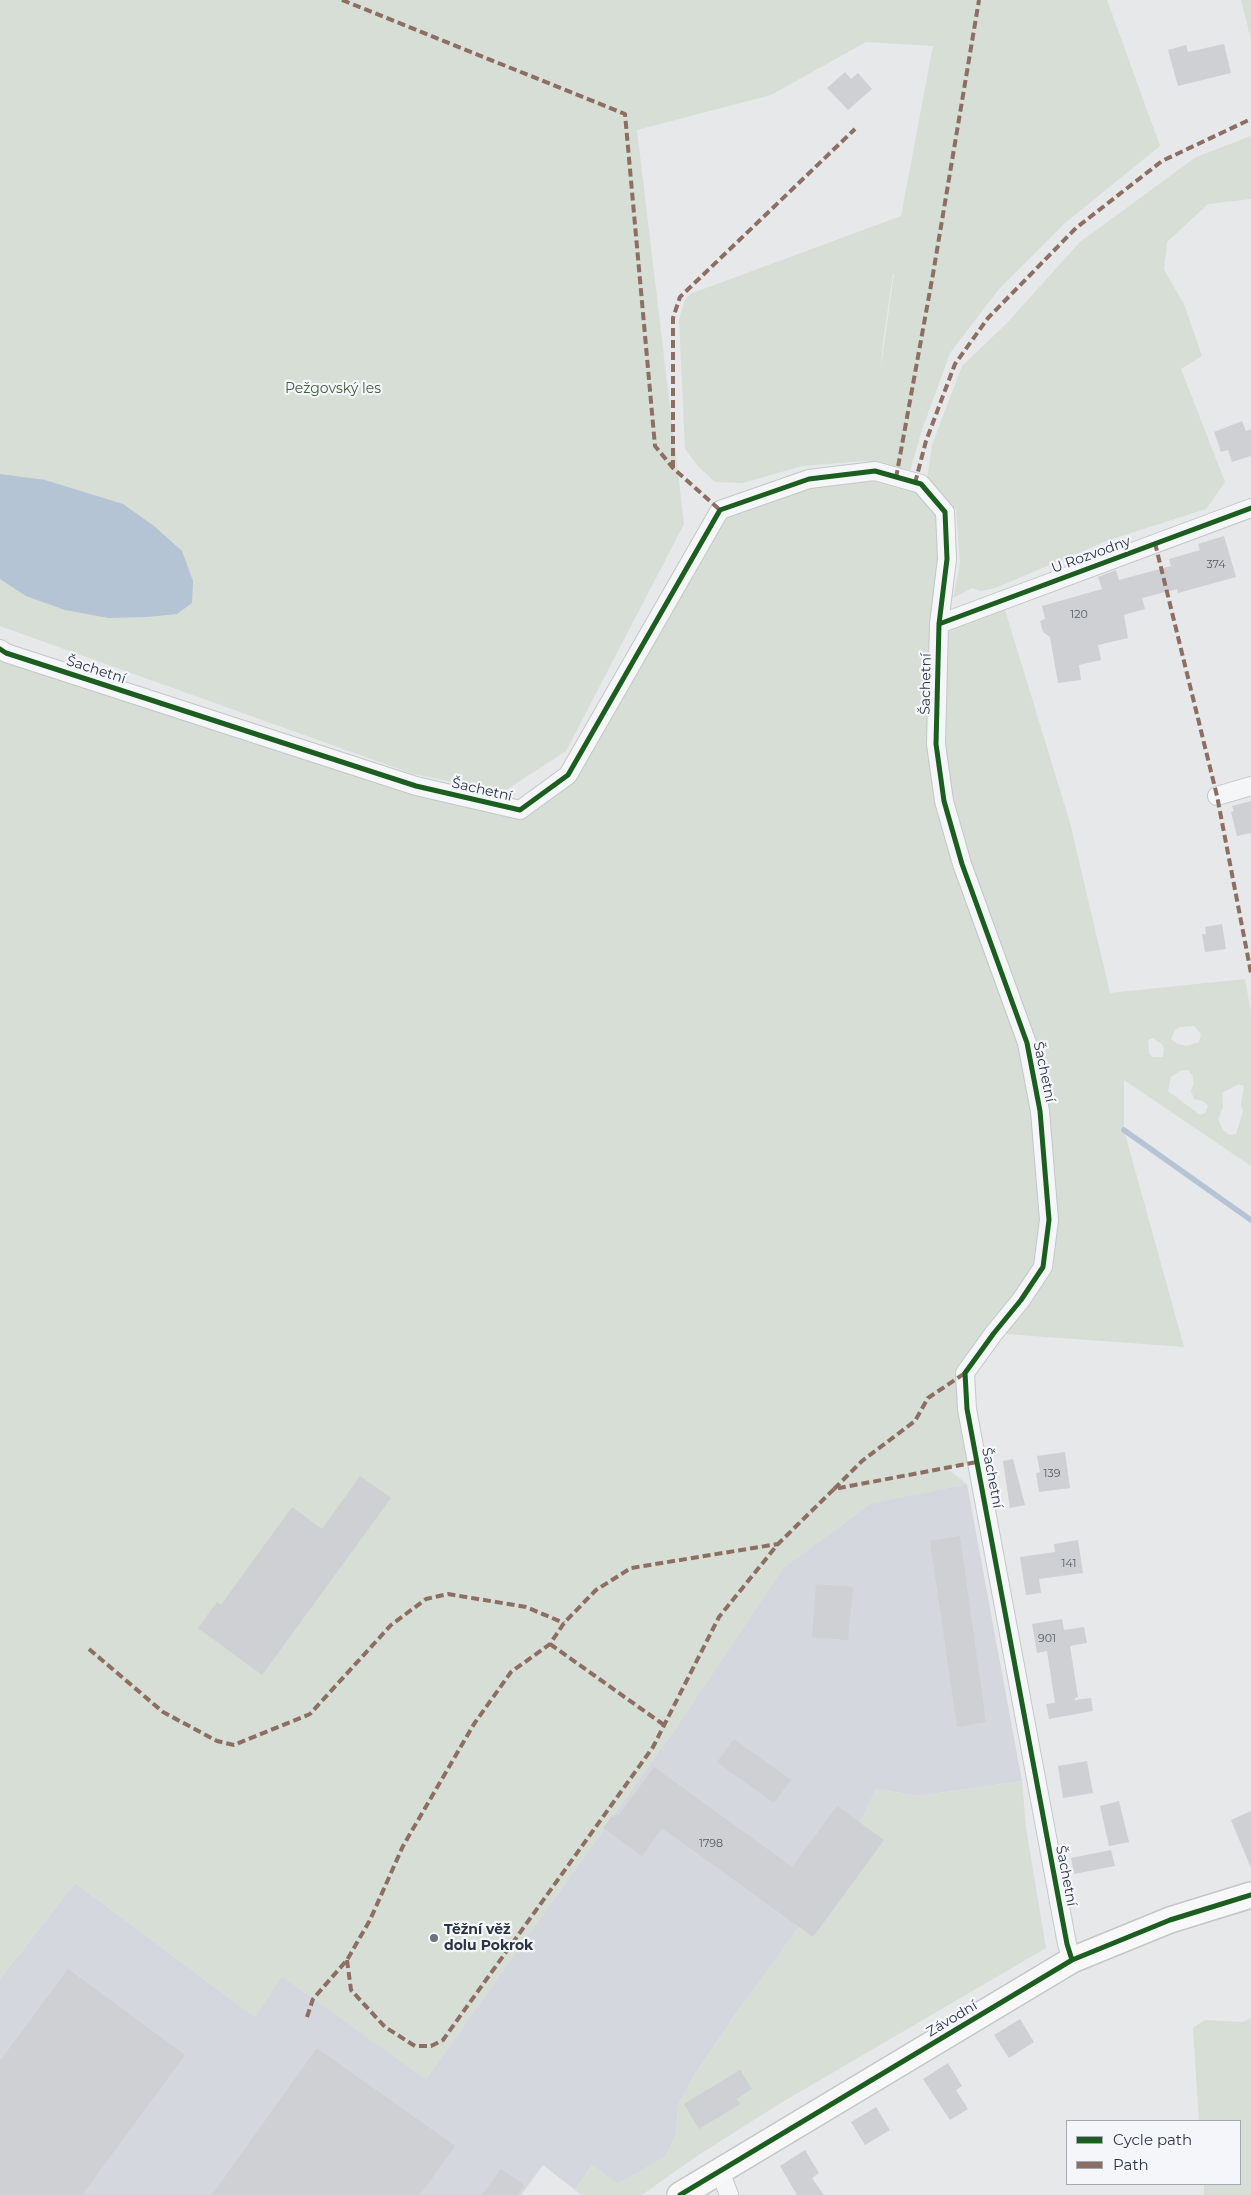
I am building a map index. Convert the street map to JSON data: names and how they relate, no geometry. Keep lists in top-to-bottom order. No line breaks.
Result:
{"streets":{"street":["U Rozvodny","Šachetní","Závodní"]},"crossings":[["U Rozvodny","Šachetní"],["Šachetní","Závodní"]],"parks":["Pežgovský les"],"places":["Těžní věž dolu Pokrok"],"house_numbers":["374","120","139","141","901","1798"],"legend":["Cycle path","Path"]}
